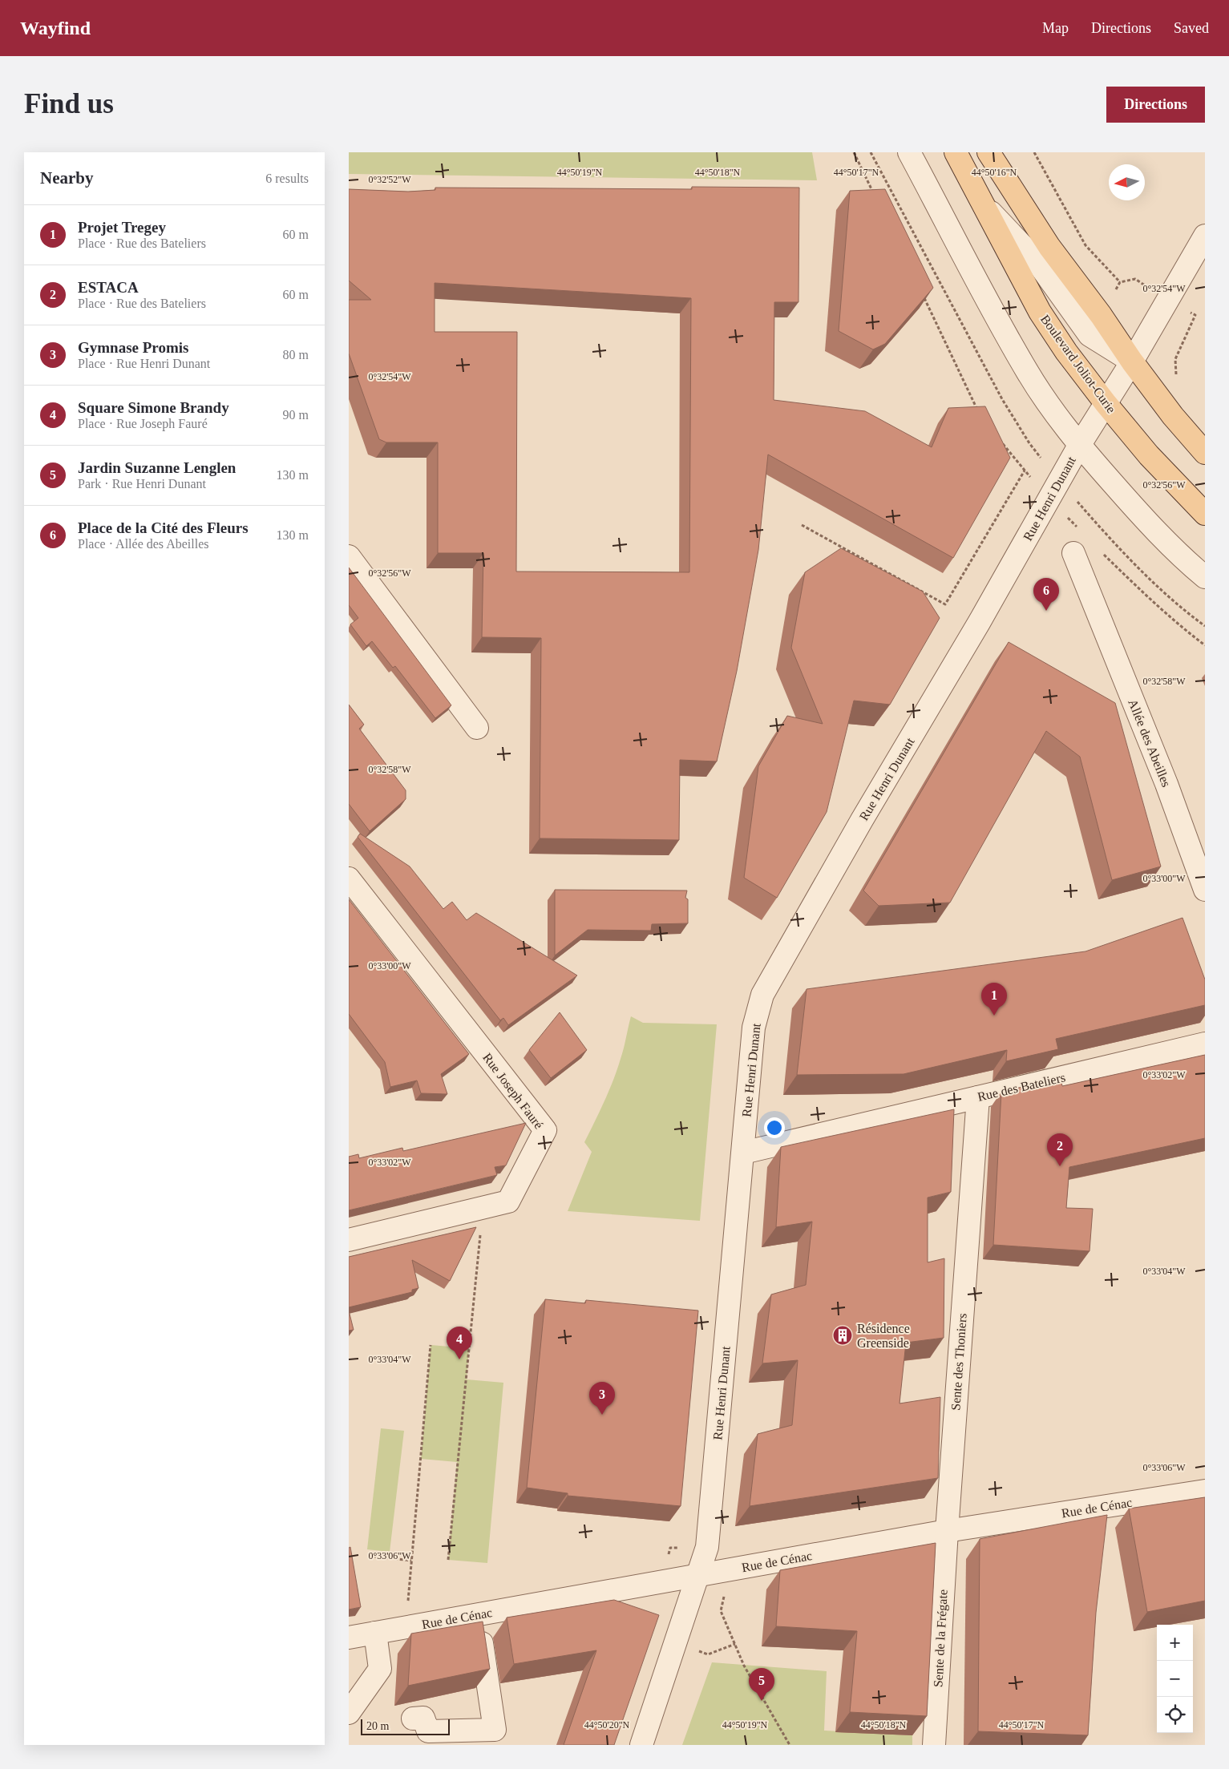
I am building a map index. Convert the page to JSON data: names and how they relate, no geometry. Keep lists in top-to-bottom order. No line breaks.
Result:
{"streets":{"main road":["Boulevard Joliot-Curie"],"street":["Rue Henri Dunant","Allée des Abeilles","Rue des Bateliers","Rue Joseph Fauré","Sente des Thoniers","Rue de Cénac","Sente de la Frégate"]},"crossings":[["Boulevard Joliot-Curie","Rue Henri Dunant"],["Rue Henri Dunant","Rue des Bateliers"],["Rue Henri Dunant","Rue de Cénac"],["Rue des Bateliers","Sente des Thoniers"],["Sente des Thoniers","Rue de Cénac"],["Sente des Thoniers","Sente de la Frégate"],["Rue de Cénac","Sente de la Frégate"]],"places":{"building":["Résidence Greenside"]},"scale_bar":"20 m","north":"left","page":{"header":"Wayfind","nav":["Map","Directions","Saved"],"buttons":"Directions","title":"Find us","heading":["Nearby","6 results"],"list":[{"mark":"1","name":"Projet Tregey","note":"Place · Rue des Bateliers","value":"60 m"},{"mark":"2","name":"ESTACA","note":"Place · Rue des Bateliers","value":"60 m"},{"mark":"3","name":"Gymnase Promis","note":"Place · Rue Henri Dunant","value":"80 m"},{"mark":"4","name":"Square Simone Brandy","note":"Place · Rue Joseph Fauré","value":"90 m"},{"mark":"5","name":"Jardin Suzanne Lenglen","note":"Park · Rue Henri Dunant","value":"130 m"},{"mark":"6","name":"Place de la Cité des Fleurs","note":"Place · Allée des Abeilles","value":"130 m"}],"pins":["6","1","2","4","3","5"],"map_buttons":["+","−"],"scale":"20 m"},"coordinates":["44°50'19\"N","44°50'18\"N","44°50'17\"N","44°50'16\"N","0°32'52\"W","0°32'54\"W","0°32'56\"W","0°32'58\"W","0°33'00\"W","0°33'02\"W","0°33'04\"W","0°33'06\"W","44°50'20\"N"]}
